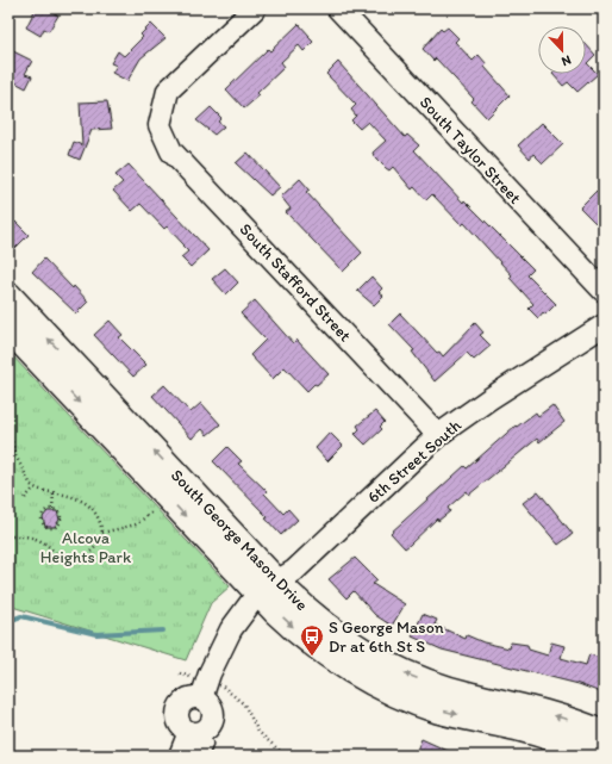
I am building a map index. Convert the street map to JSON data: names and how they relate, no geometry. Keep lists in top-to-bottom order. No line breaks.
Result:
{"streets":{"main road":["South George Mason Drive"],"street":["South Taylor Street","South Stafford Street","6th Street South"]},"crossings":[["South Stafford Street","6th Street South"],["6th Street South","South George Mason Drive"]],"parks":["Alcova Heights Park"],"places":{"bus stop":["S George Mason Dr at 6th St S"]},"north":"bottom"}
